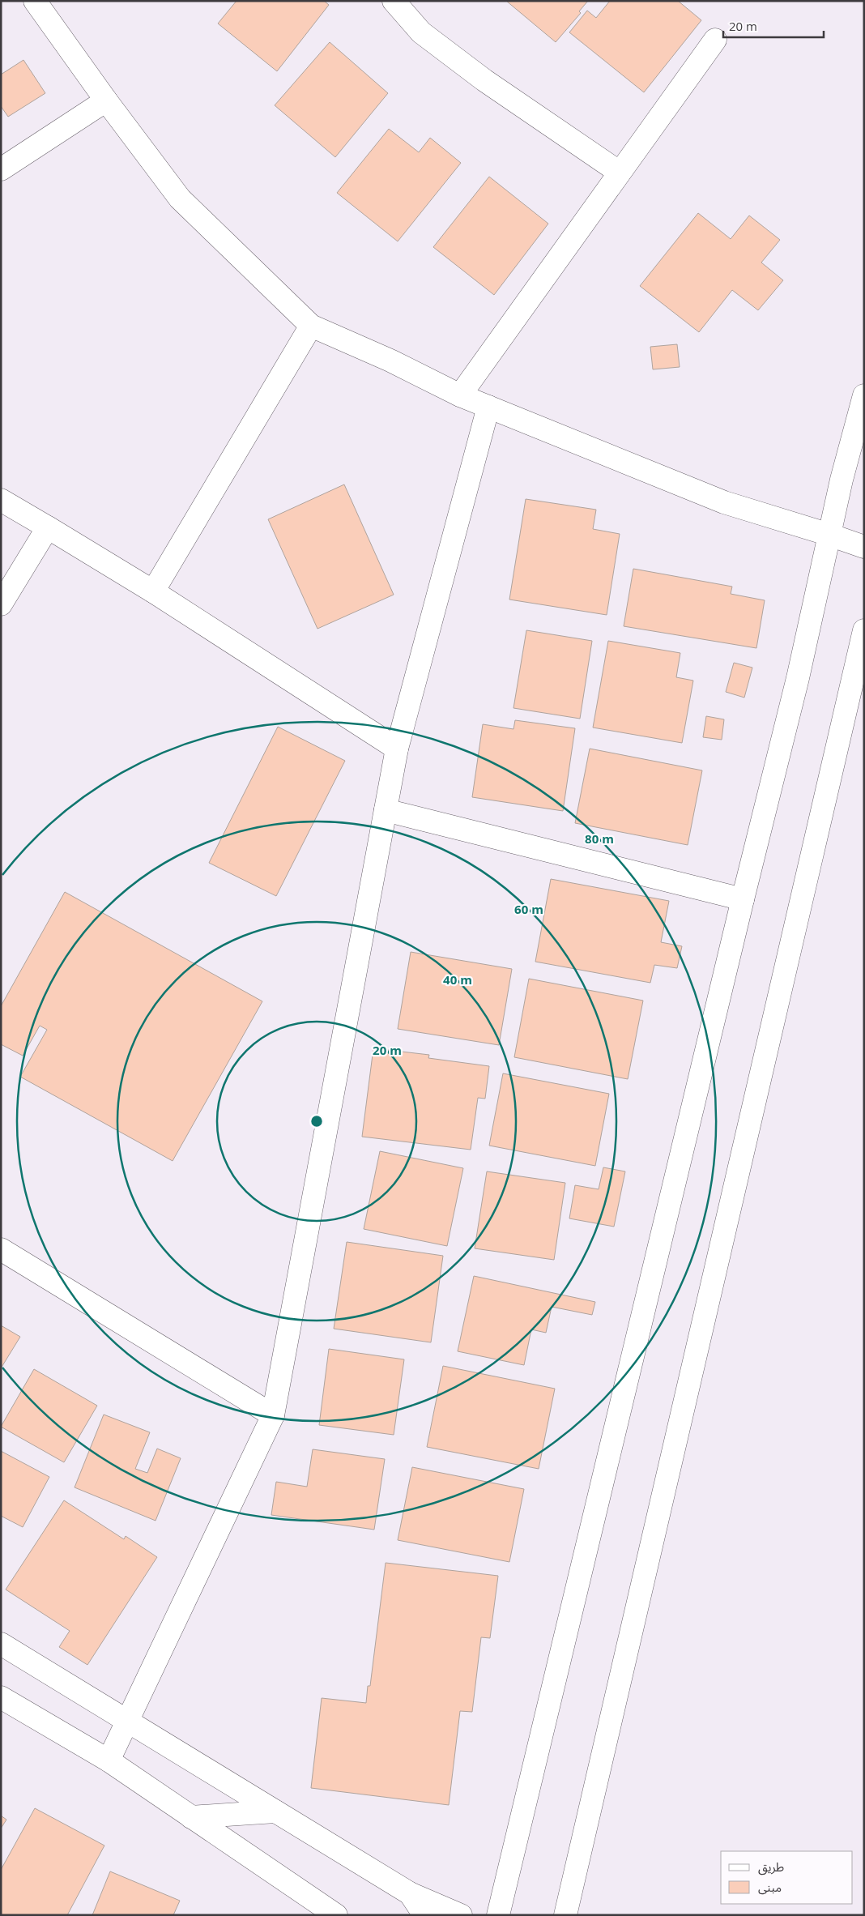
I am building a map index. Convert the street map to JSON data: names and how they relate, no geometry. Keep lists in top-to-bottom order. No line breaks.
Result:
{"legend":["طريق","مبنى"],"scale_bar":"20 m","rings":["80 m","60 m","40 m","20 m"]}
